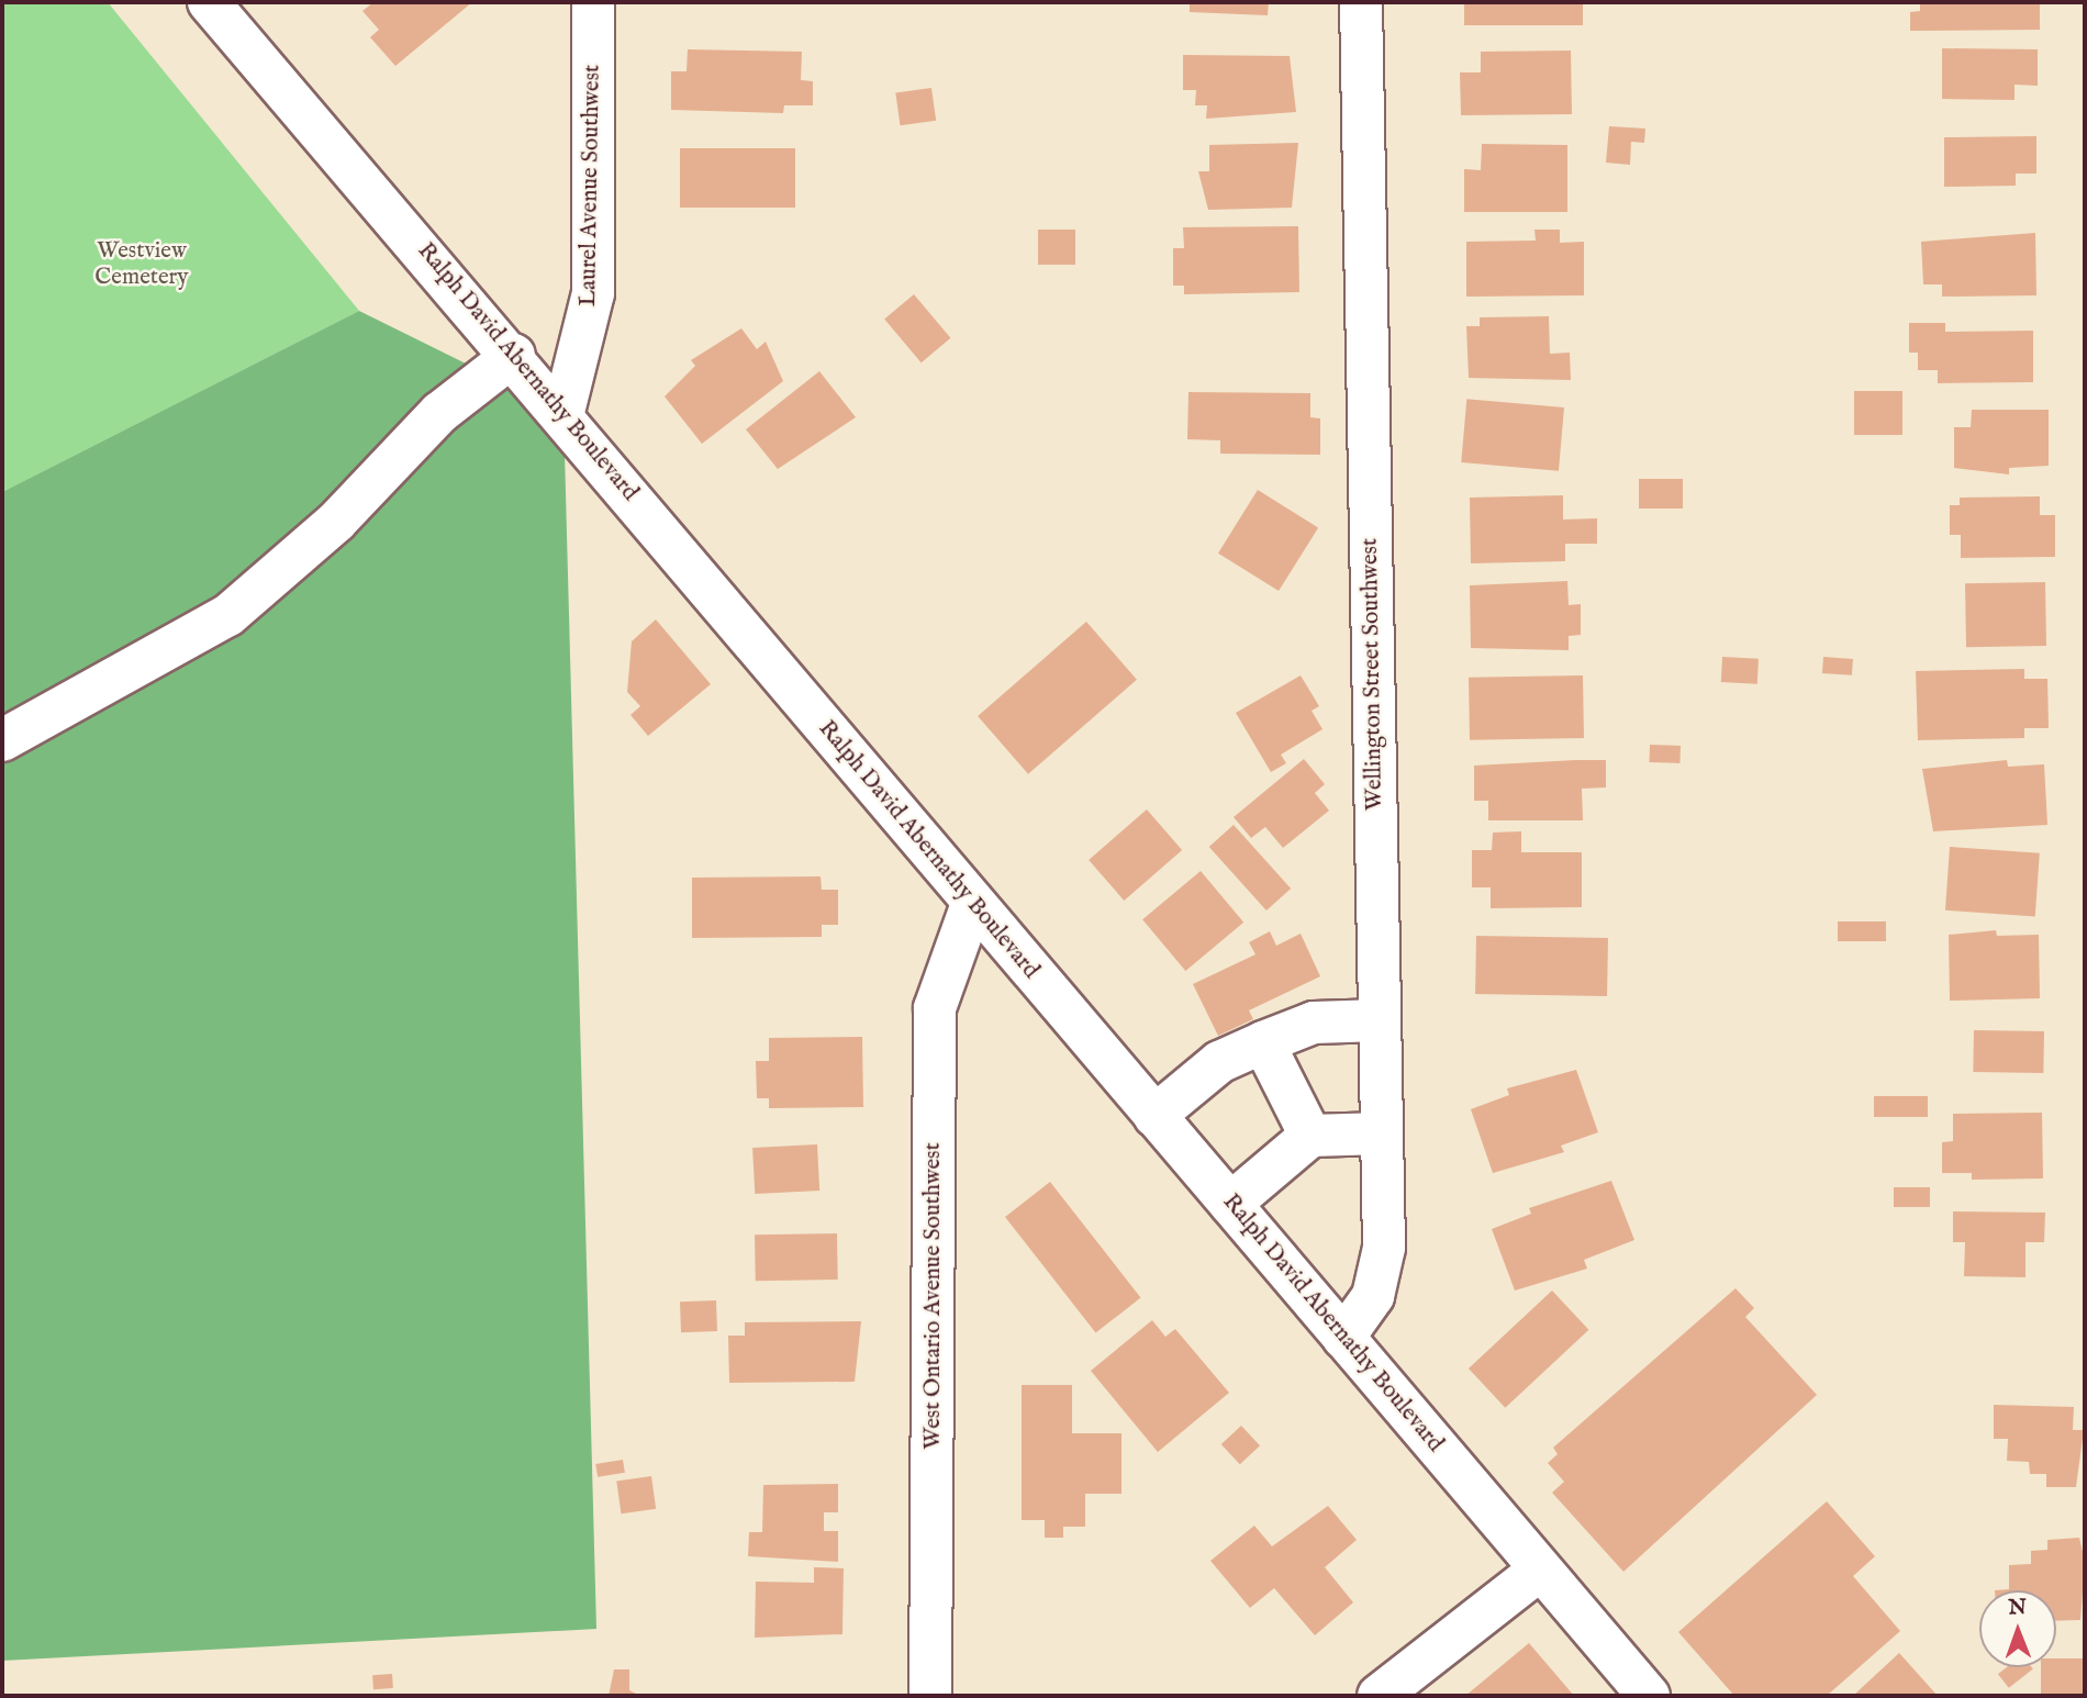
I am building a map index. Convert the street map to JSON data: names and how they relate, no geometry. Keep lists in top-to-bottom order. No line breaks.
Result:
{"streets":{"street":["Laurel Avenue Southwest","Ralph David Abernathy Boulevard","Wellington Street Southwest","West Ontario Avenue Southwest"]},"crossings":[["Laurel Avenue Southwest","Ralph David Abernathy Boulevard"],["Ralph David Abernathy Boulevard","Wellington Street Southwest"],["Ralph David Abernathy Boulevard","West Ontario Avenue Southwest"]],"parks":["Westview Cemetery"],"north":"top"}
